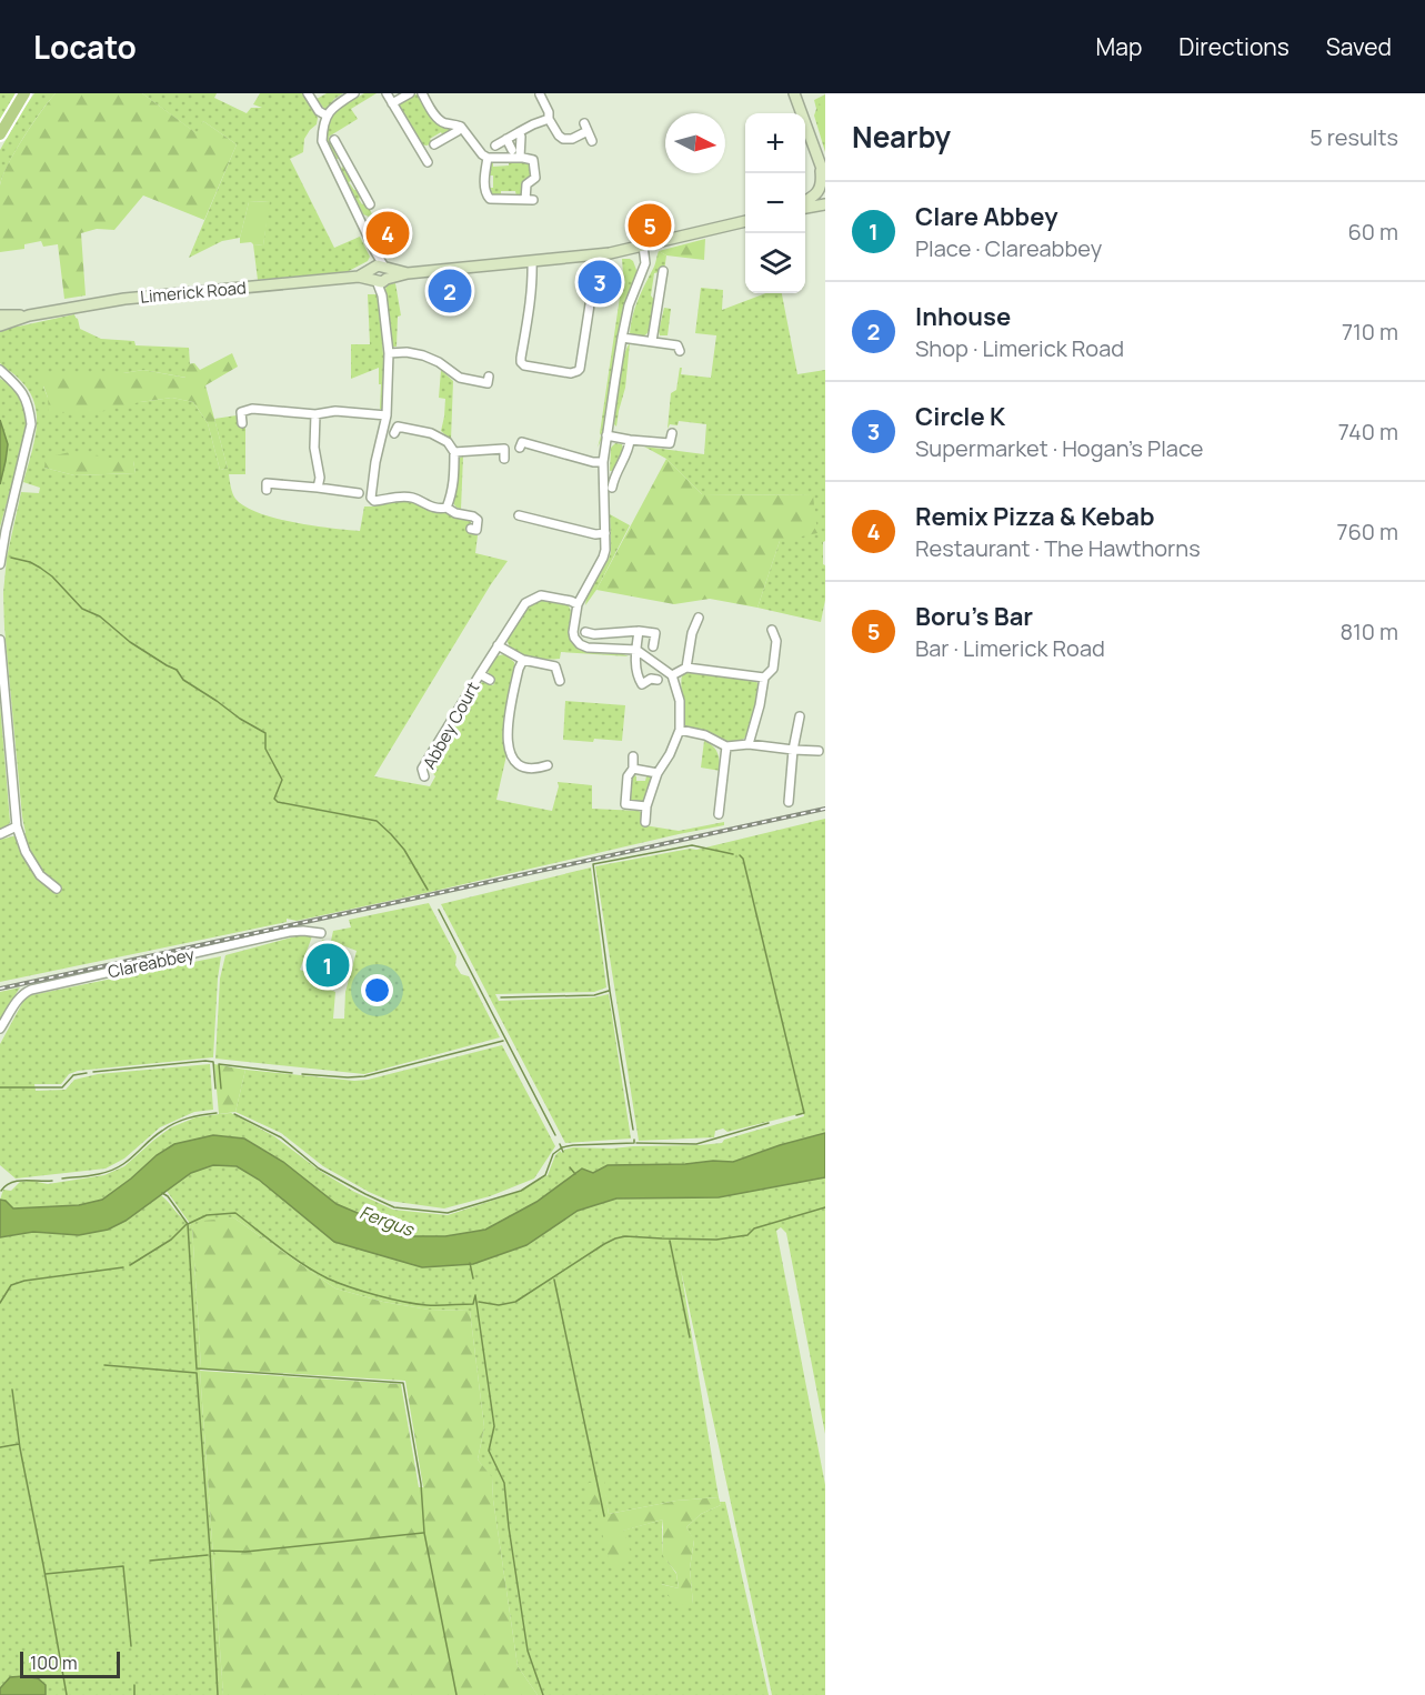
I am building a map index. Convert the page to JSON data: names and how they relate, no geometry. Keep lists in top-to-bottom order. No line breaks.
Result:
{"streets":{"main road":["Limerick Road"],"street":["Abbey Court","Clareabbey"]},"water":["Fergus"],"scale_bar":"100 m","north":"right","page":{"header":"Locato","nav":["Map","Directions","Saved"],"heading":["Nearby","5 results"],"map_buttons":["+","−"],"list":[{"mark":"1","name":"Clare Abbey","note":"Place · Clareabbey","value":"60 m"},{"mark":"2","name":"Inhouse","note":"Shop · Limerick Road","value":"710 m"},{"mark":"3","name":"Circle K","note":"Supermarket · Hogan's Place","value":"740 m"},{"mark":"4","name":"Remix Pizza & Kebab","note":"Restaurant · The Hawthorns","value":"760 m"},{"mark":"5","name":"Boru's Bar","note":"Bar · Limerick Road","value":"810 m"}],"pins":["5","4","3","2","1"],"scale":"100 m"}}
